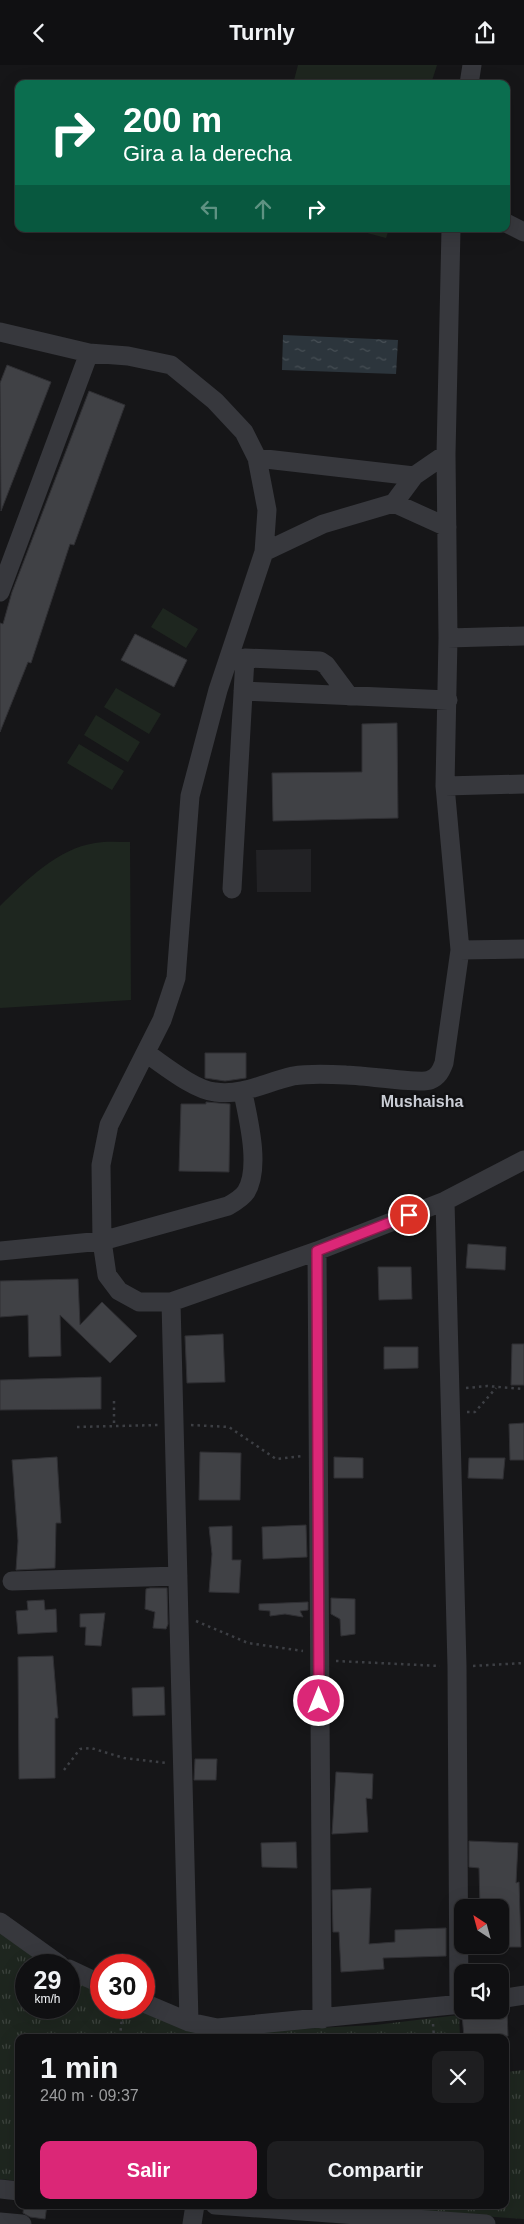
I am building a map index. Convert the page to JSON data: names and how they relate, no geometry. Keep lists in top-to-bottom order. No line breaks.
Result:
{"districts":["Mushaisha"],"north":"top left","page":{"header":"Turnly","turn":["200 m","Gira a la derecha"],"speed":"29 km/h","limit":"30","heading":["1 min","240 m · 09:37"],"buttons":["Salir","Compartir"]}}
